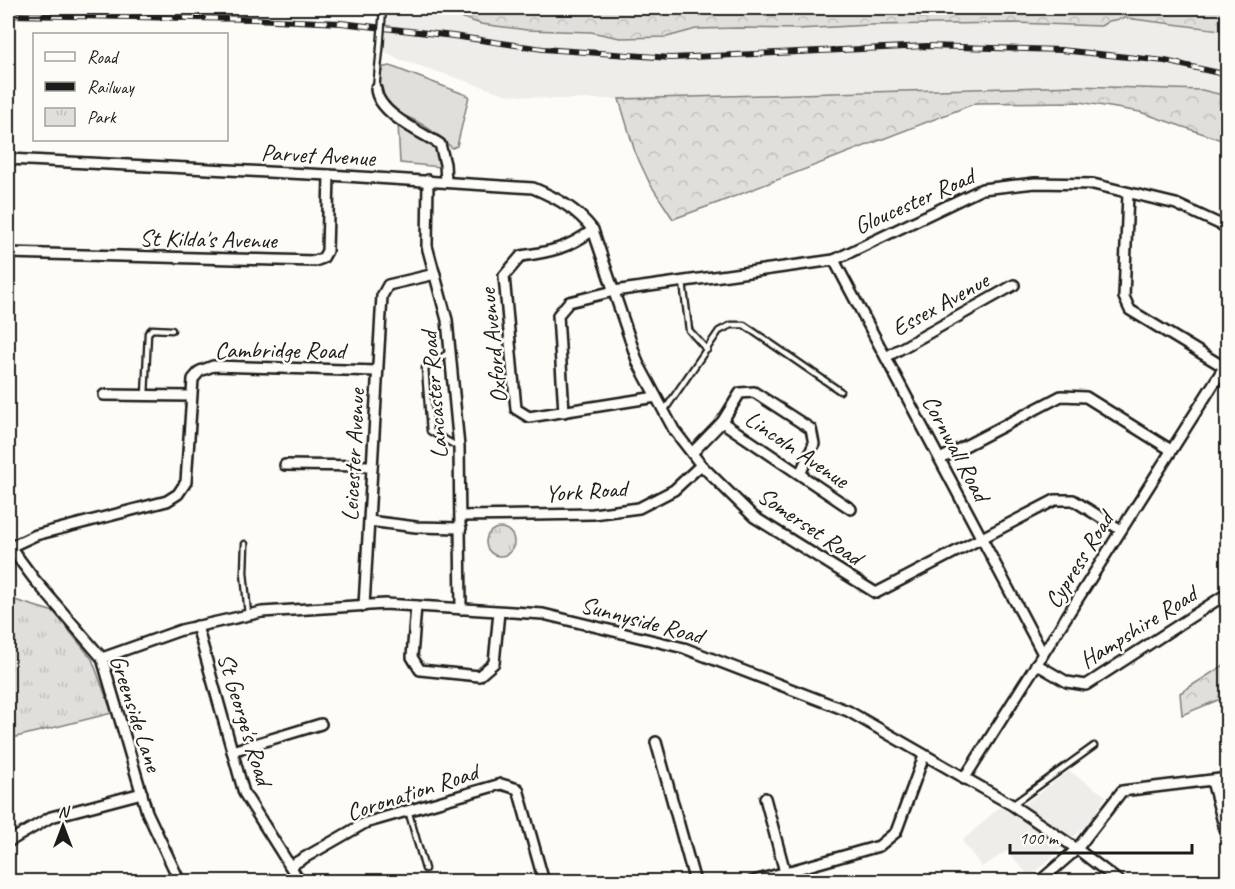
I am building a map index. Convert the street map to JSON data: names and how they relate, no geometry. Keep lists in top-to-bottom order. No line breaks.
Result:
{"streets":{"street":["Parvet Avenue","Gloucester Road","St Kilda's Avenue","Essex Avenue","Oxford Avenue","Cambridge Road","Lancaster Road","Cornwall Road","Lincoln Avenue","Leicester Avenue","York Road","Somerset Road","Cypress Road","Sunnyside Road","Hampshire Road","Greenside Lane","St George's Road","Coronation Road"]},"crossings":[["Parvet Avenue","St Kilda's Avenue"],["Parvet Avenue","Lancaster Road"],["Parvet Avenue","Somerset Road"],["Gloucester Road","Oxford Avenue"],["Gloucester Road","Cornwall Road"],["Gloucester Road","Somerset Road"],["Essex Avenue","Cornwall Road"],["Oxford Avenue","Somerset Road"],["Cambridge Road","Leicester Avenue"],["Cambridge Road","Greenside Lane"],["Lancaster Road","Leicester Avenue"],["Lancaster Road","York Road"],["Lancaster Road","Sunnyside Road"],["Cornwall Road","Somerset Road"],["Cornwall Road","Cypress Road"],["Leicester Avenue","Sunnyside Road"],["York Road","Somerset Road"],["Somerset Road","Cypress Road"],["Cypress Road","Sunnyside Road"],["Cypress Road","Hampshire Road"],["Sunnyside Road","Greenside Lane"],["Sunnyside Road","St George's Road"],["St George's Road","Coronation Road"]],"legend":["Road","Railway","Park"],"scale_bar":"100 m","north":"top"}
